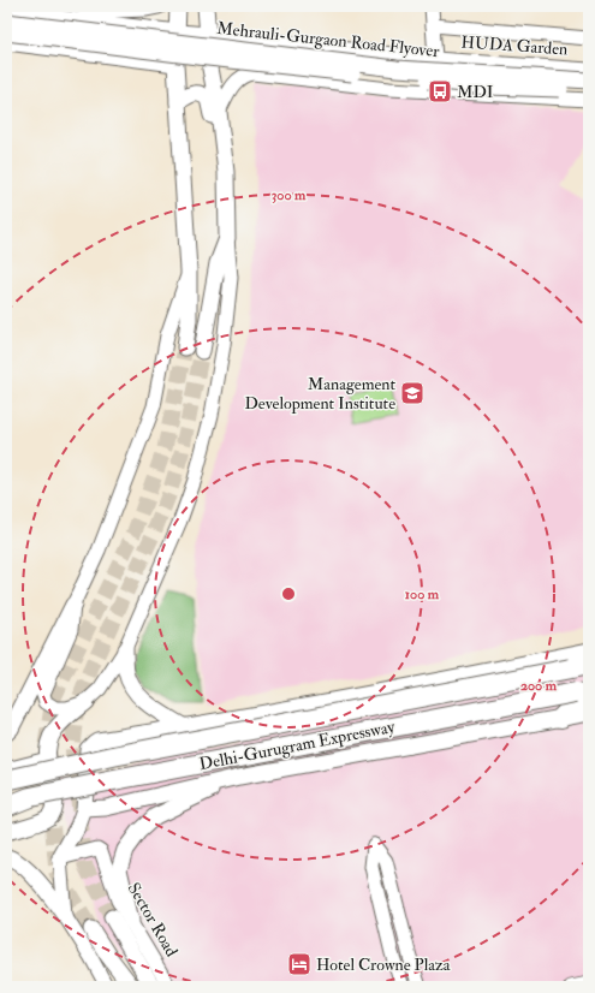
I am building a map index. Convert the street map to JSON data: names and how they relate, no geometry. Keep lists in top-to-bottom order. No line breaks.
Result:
{"streets":{"highway":["Delhi-Gurugram Expressway"],"main road":["Mehrauli-Gurgaon Road Flyover"],"street":["HUDA Garden","Sector Road"]},"places":{"bus stop":["MDI"],"school or university":["Management Development Institute"],"hotel":["Hotel Crowne Plaza"]},"rings":["300 m","100 m","200 m"]}
